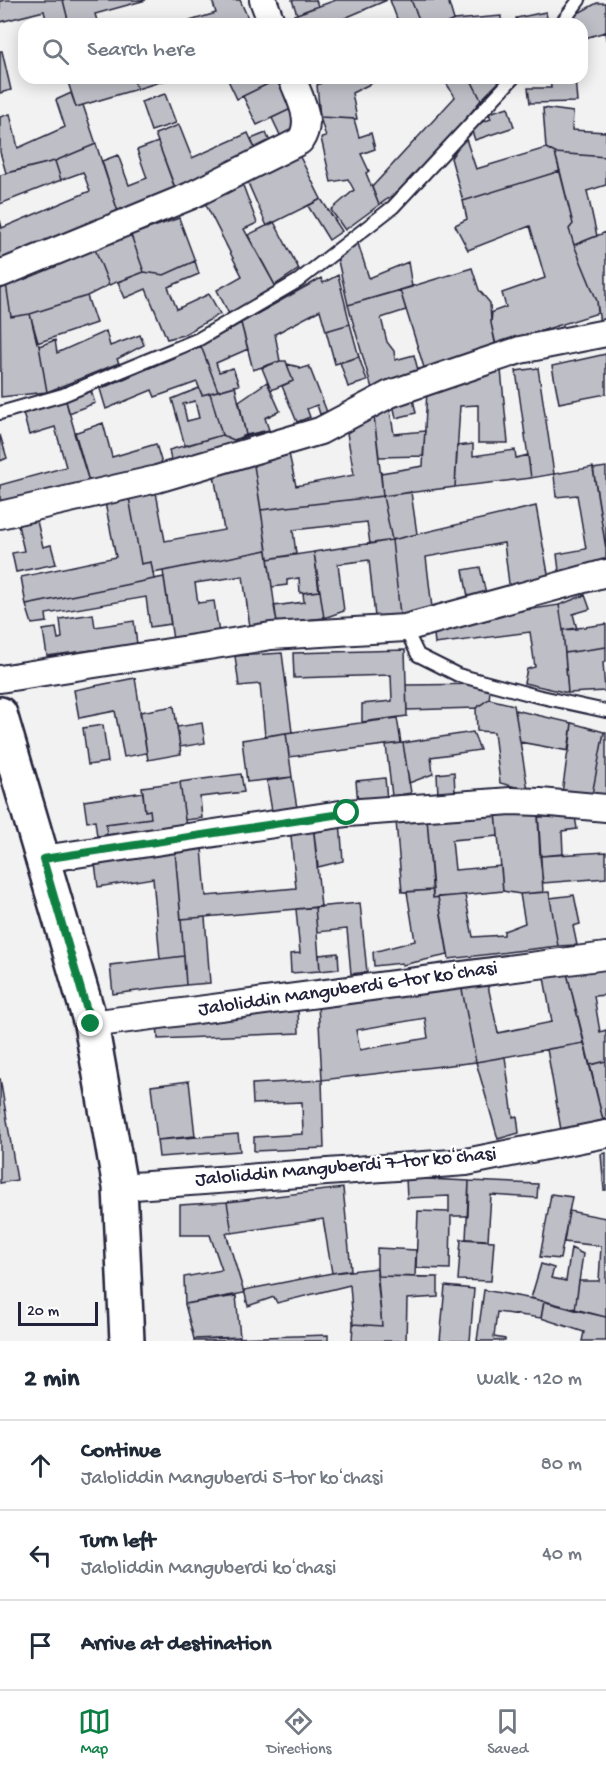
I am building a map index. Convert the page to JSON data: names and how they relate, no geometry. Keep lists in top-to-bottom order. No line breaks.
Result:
{"streets":{"street":["Jaloliddin Manguberdi 6-tor koʻchasi","Jaloliddin Manguberdi 7-tor koʻchasi"]},"scale_bar":"20 m","page":{"search":"Search here","scale":"20 m","heading":["2 min","Walk · 120 m"],"list":[["Continue","Jaloliddin Manguberdi 5-tor koʻchasi","80 m"],["Turn left","Jaloliddin Manguberdi koʻchasi","40 m"],"Arrive at destination"],"nav":["Map","Directions","Saved"]}}
